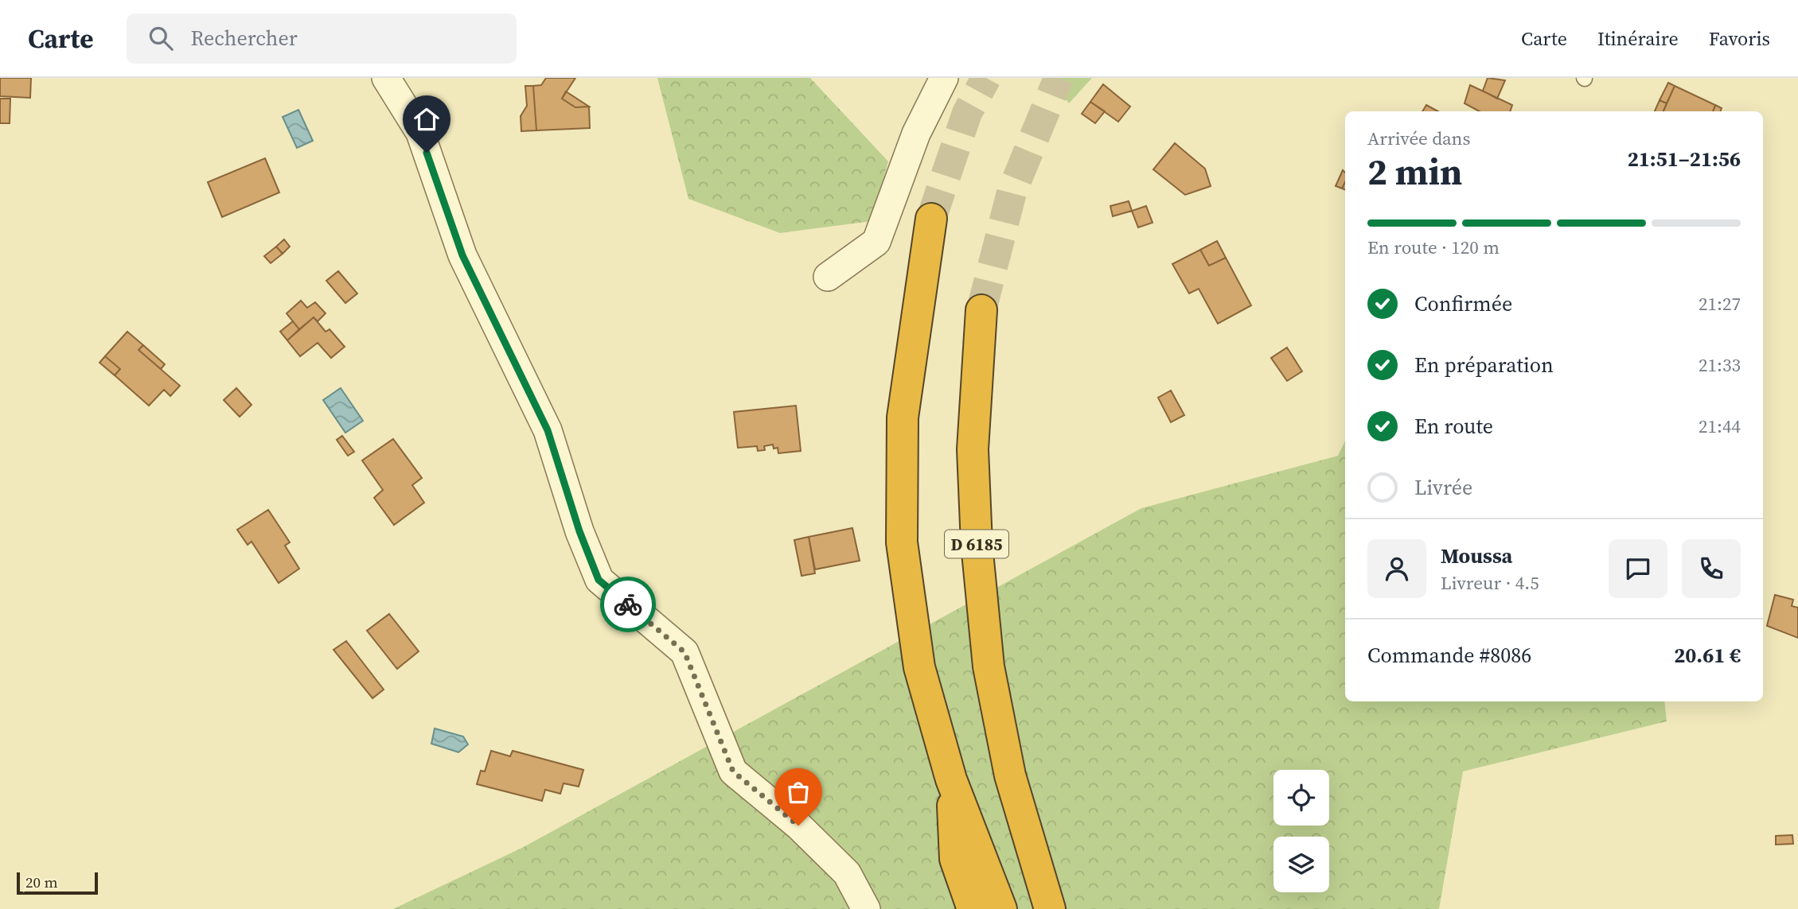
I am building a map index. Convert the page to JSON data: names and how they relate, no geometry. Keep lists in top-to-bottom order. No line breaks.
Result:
{"streets":{"highway":["D 6185"]},"scale_bar":"20 m","page":{"header":"Carte","search":"Rechercher","nav":["Carte","Itinéraire","Favoris"],"heading":["2 min","Arrivée dans","21:51–21:56"],"panel":["Moussa","Livreur · 4.5","Commande #8086","20.61 €"],"bar":"En route · 120 m","list":[["Confirmée","21:27"],["En préparation","21:33"],["En route","21:44"],"Livrée"],"scale":"20 m"}}
